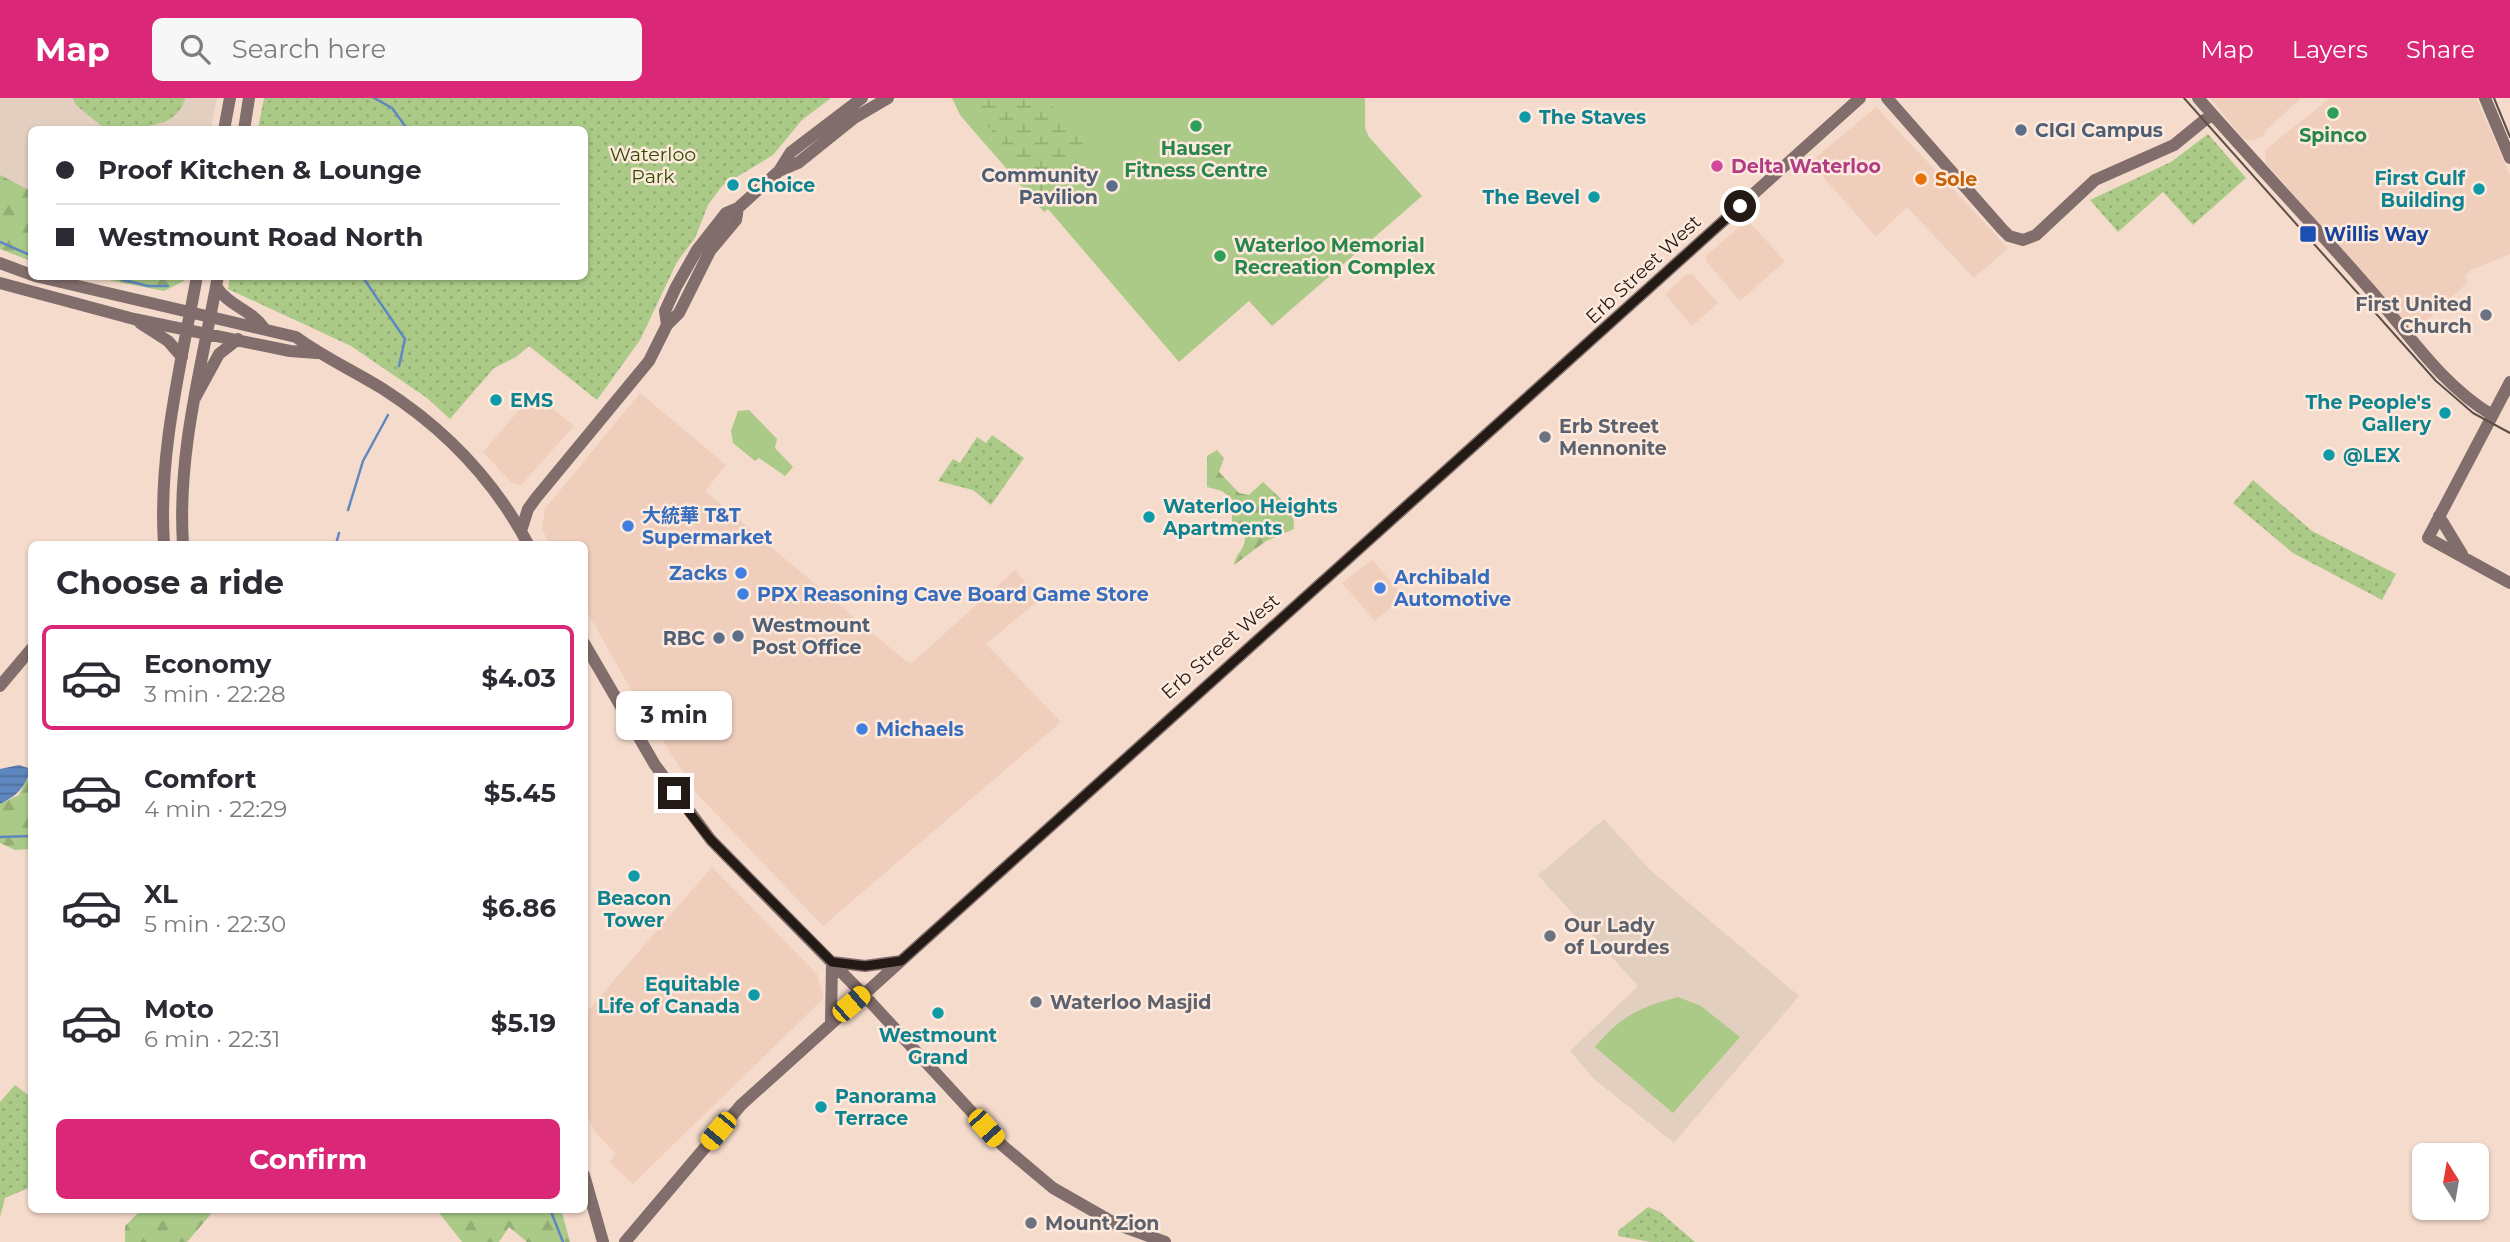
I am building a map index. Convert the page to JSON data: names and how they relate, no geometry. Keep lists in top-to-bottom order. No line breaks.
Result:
{"streets":{"main road":["Erb Street West"]},"parks":["Waterloo Park"],"places":{"other":["Spinco","The Staves","Hauser Fitness Centre","CIGI Campus","Delta Waterloo","Sole","Choice","Community Pavilion","First Gulf Building","The Bevel","Waterloo Memorial Recreation Complex","First United Church","EMS","The People's Gallery","Erb Street Mennonite","@LEX","Waterloo Heights Apartments","大統華 T&T Supermarket","Zacks","Archibald Automotive","PPX Reasoning Cave Board Game Store","Westmount Post Office","RBC","Michaels","Beacon Tower","Our Lady of Lourdes","Equitable Life of Canada","Waterloo Masjid","Westmount Grand","Panorama Terrace","Mount Zion"],"transit":["Willis Way"]},"north":"top","page":{"header":"Map","search":"Search here","nav":["Map","Layers","Share"],"banner":["Proof Kitchen & Lounge","Westmount Road North"],"heading":"Choose a ride","list":[{"name":"Economy","note":"3 min · 22:28","value":"$4.03"},{"name":"Comfort","note":"4 min · 22:29","value":"$5.45"},{"name":"XL","note":"5 min · 22:30","value":"$6.86"},{"name":"Moto","note":"6 min · 22:31","value":"$5.19"}],"bubble":"3 min","buttons":"Confirm"}}
